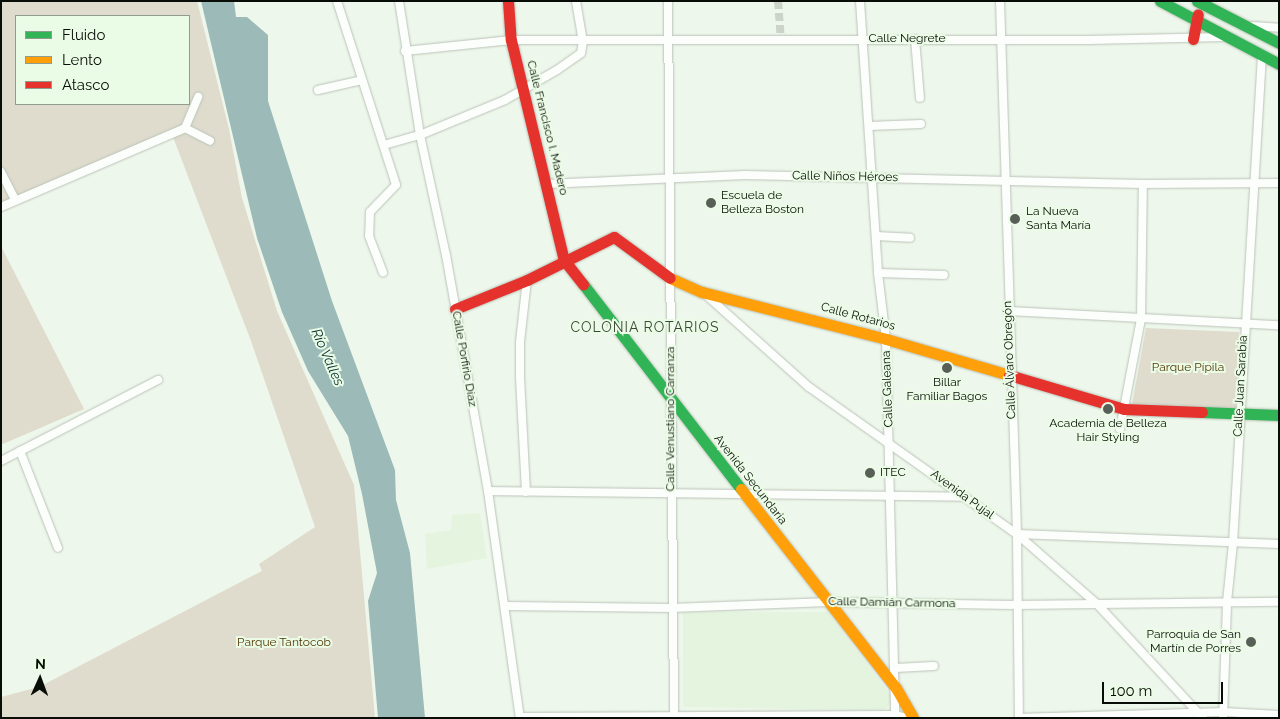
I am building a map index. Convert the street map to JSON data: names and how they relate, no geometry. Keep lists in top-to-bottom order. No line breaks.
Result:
{"streets":{"street":["Calle Negrete","Calle Francisco I. Madero","Calle Niños Héroes","Calle Rotarios","Calle Porfirio Díaz","Calle Álvaro Obregón","Calle Juan Sarabia","Calle Galeana","Calle Venustiano Carranza","Avenida Secundaria","Avenida Pujal","Calle Damián Carmona"]},"crossings":[["Calle Negrete","Calle Francisco I. Madero"],["Calle Negrete","Calle Porfirio Díaz"],["Calle Negrete","Calle Álvaro Obregón"],["Calle Negrete","Calle Galeana"],["Calle Negrete","Calle Venustiano Carranza"],["Calle Francisco I. Madero","Calle Niños Héroes"],["Calle Francisco I. Madero","Calle Rotarios"],["Calle Francisco I. Madero","Avenida Secundaria"],["Calle Niños Héroes","Calle Álvaro Obregón"],["Calle Niños Héroes","Calle Juan Sarabia"],["Calle Niños Héroes","Calle Galeana"],["Calle Niños Héroes","Calle Venustiano Carranza"],["Calle Rotarios","Calle Porfirio Díaz"],["Calle Rotarios","Calle Álvaro Obregón"],["Calle Rotarios","Calle Juan Sarabia"],["Calle Rotarios","Calle Galeana"],["Calle Rotarios","Calle Venustiano Carranza"],["Calle Rotarios","Avenida Secundaria"],["Calle Rotarios","Avenida Pujal"],["Calle Porfirio Díaz","Calle Damián Carmona"],["Calle Álvaro Obregón","Avenida Pujal"],["Calle Álvaro Obregón","Calle Damián Carmona"],["Calle Juan Sarabia","Calle Damián Carmona"],["Calle Galeana","Avenida Secundaria"],["Calle Galeana","Avenida Pujal"],["Calle Galeana","Calle Damián Carmona"],["Calle Venustiano Carranza","Avenida Secundaria"],["Calle Venustiano Carranza","Calle Damián Carmona"],["Avenida Secundaria","Calle Damián Carmona"],["Avenida Pujal","Calle Damián Carmona"]],"districts":["COLONIA ROTARIOS"],"water":["Río Valles"],"parks":["Parque Pípila","Parque Tantocob"],"places":["Escuela de Belleza Boston","La Nueva Santa María","Billar Familiar Bagos","Academia de Belleza Hair Styling","ITEC","Parroquia de San Martín de Porres"],"legend":["Fluido","Lento","Atasco"],"scale_bar":"100 m","north":"top"}
